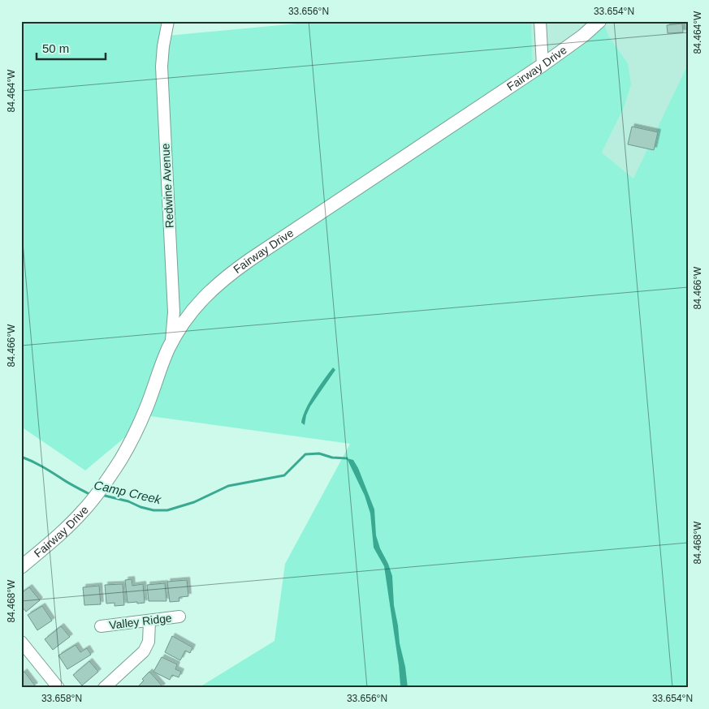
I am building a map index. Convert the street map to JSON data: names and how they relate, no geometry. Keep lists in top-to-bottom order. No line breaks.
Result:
{"streets":{"street":["Fairway Drive","Redwine Avenue","Valley Ridge"]},"crossings":[["Fairway Drive","Redwine Avenue"]],"water":["Camp Creek"],"scale_bar":"50 m","coordinates":["33.656°N","33.654°N","84.464°W","84.466°W","84.468°W","33.658°N"]}
